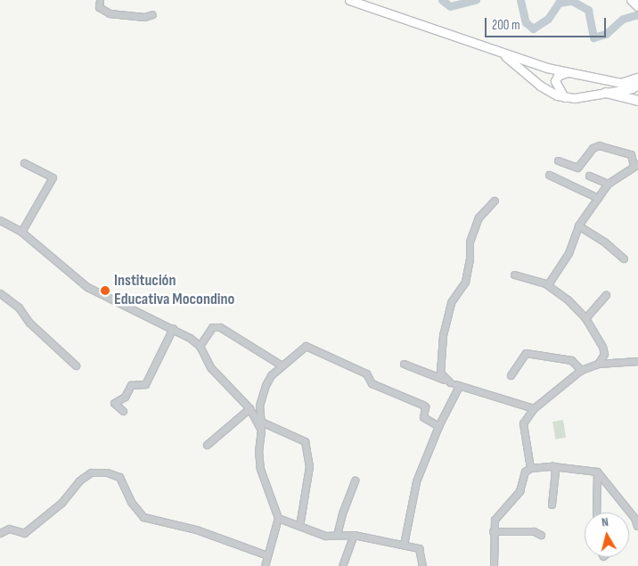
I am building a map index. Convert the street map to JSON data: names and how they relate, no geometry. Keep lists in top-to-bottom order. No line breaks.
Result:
{"places":["Institución Educativa Mocondino"],"scale_bar":"200 m","north":"top"}
